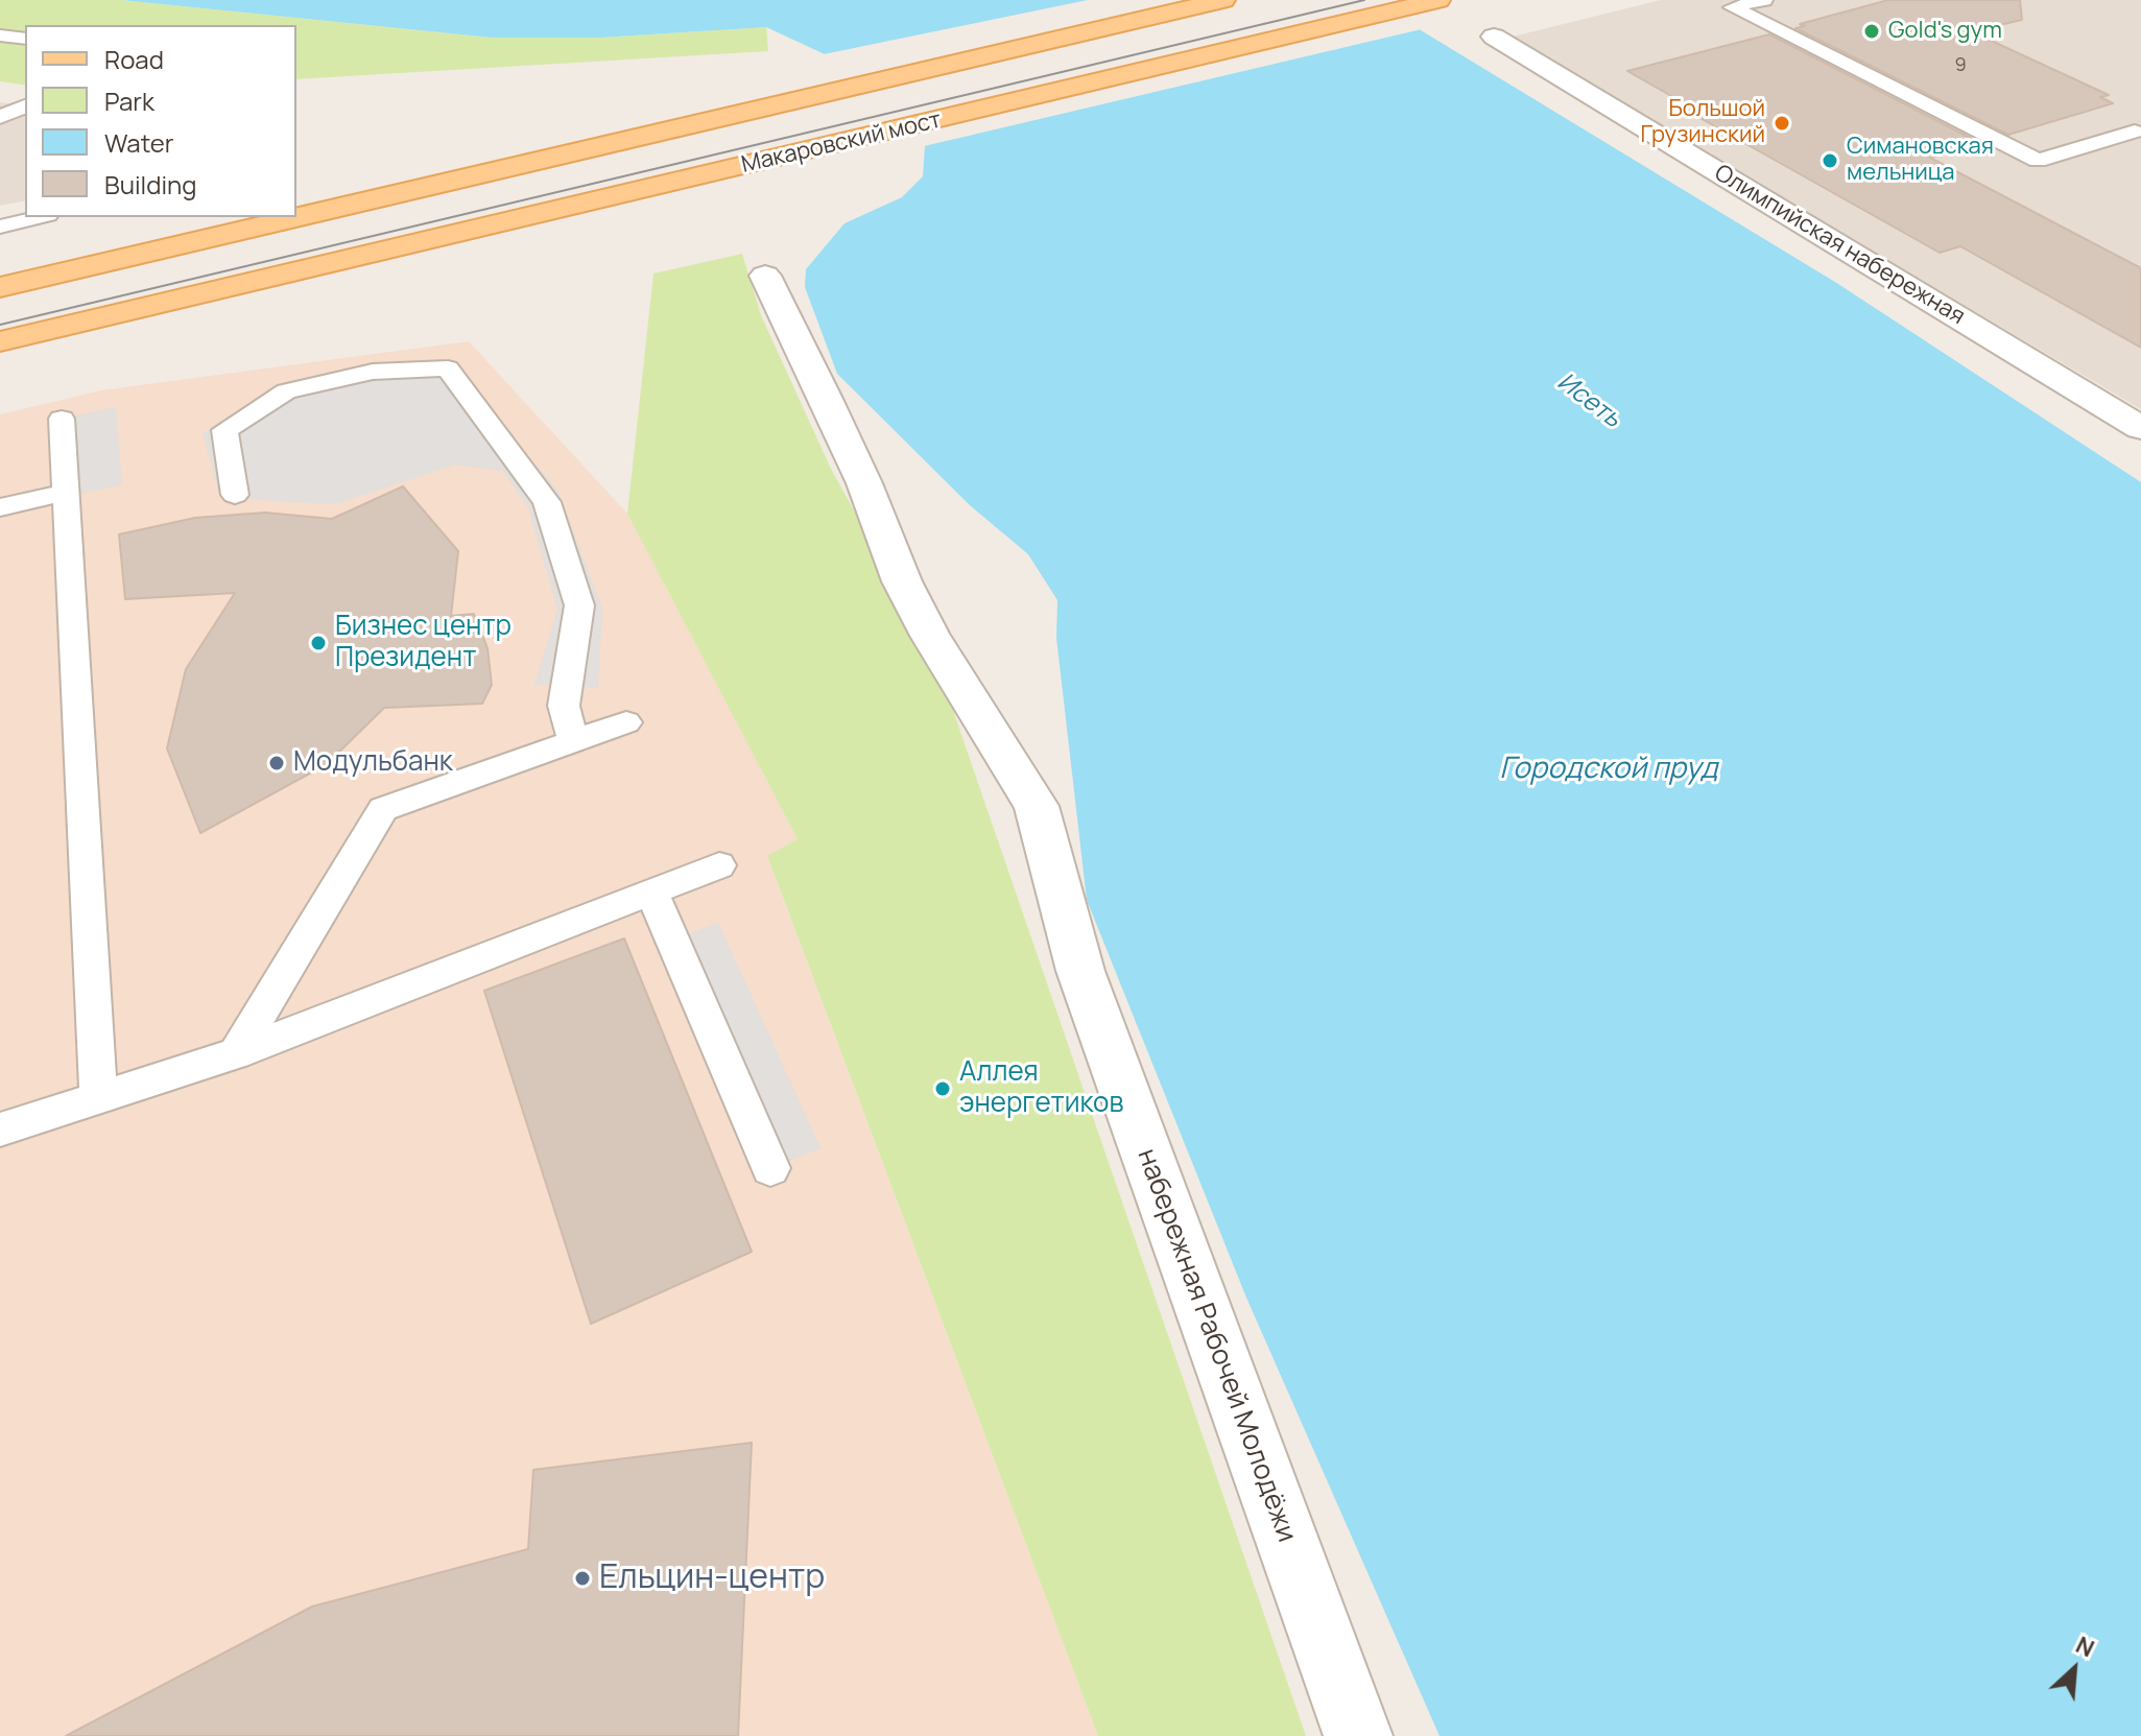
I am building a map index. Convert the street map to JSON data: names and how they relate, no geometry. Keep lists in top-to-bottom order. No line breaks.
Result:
{"streets":{"main road":["Макаровский мост"],"street":["Олимпийская набережная","набережная Рабочей Молодёжи"]},"water":["Исеть","Городской пруд"],"places":["Gold's gym","Большой Грузинский","Симановская мельница","Бизнес центр Президент","Модульбанк","Аллея энергетиков","Ельцин-центр"],"house_numbers":["9"],"legend":["Road","Park","Water","Building"],"north":"top right"}
